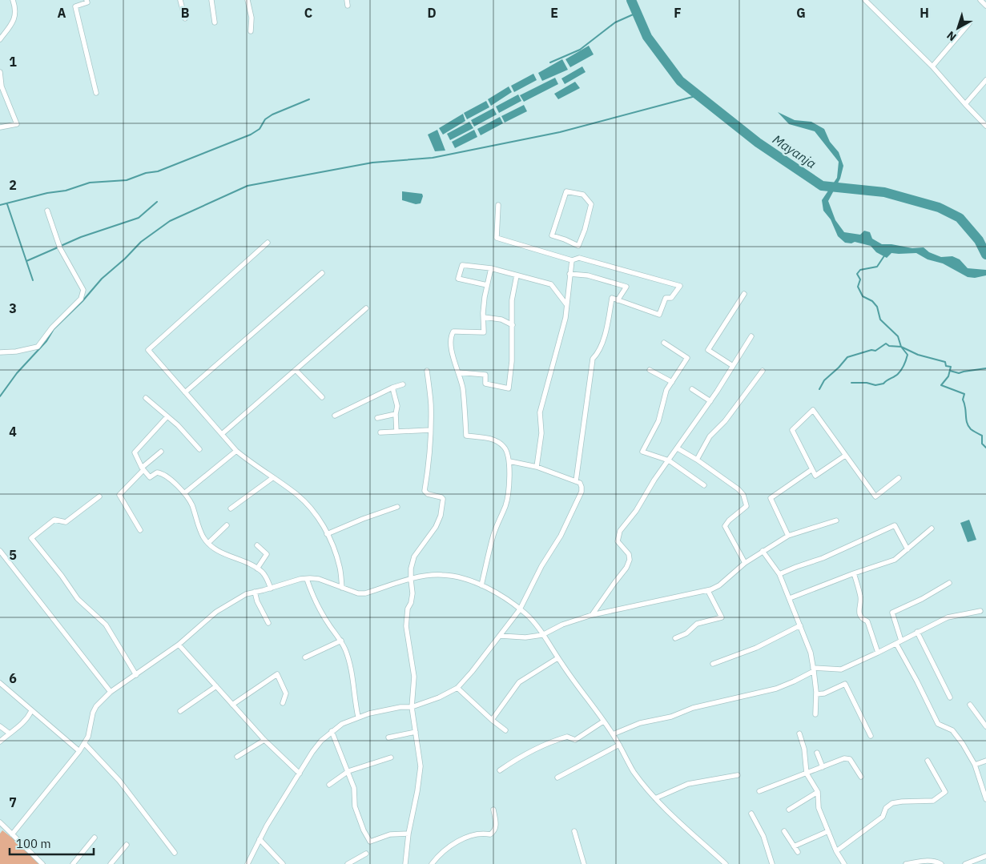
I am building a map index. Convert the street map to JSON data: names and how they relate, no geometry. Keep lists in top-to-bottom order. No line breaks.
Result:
{"water":["Mayanja"],"scale_bar":"100 m","north":"bottom left","grid":{"columns":["A","B","C","D","E","F","G","H"],"rows":["1","2","3","4","5","6","7"]}}
